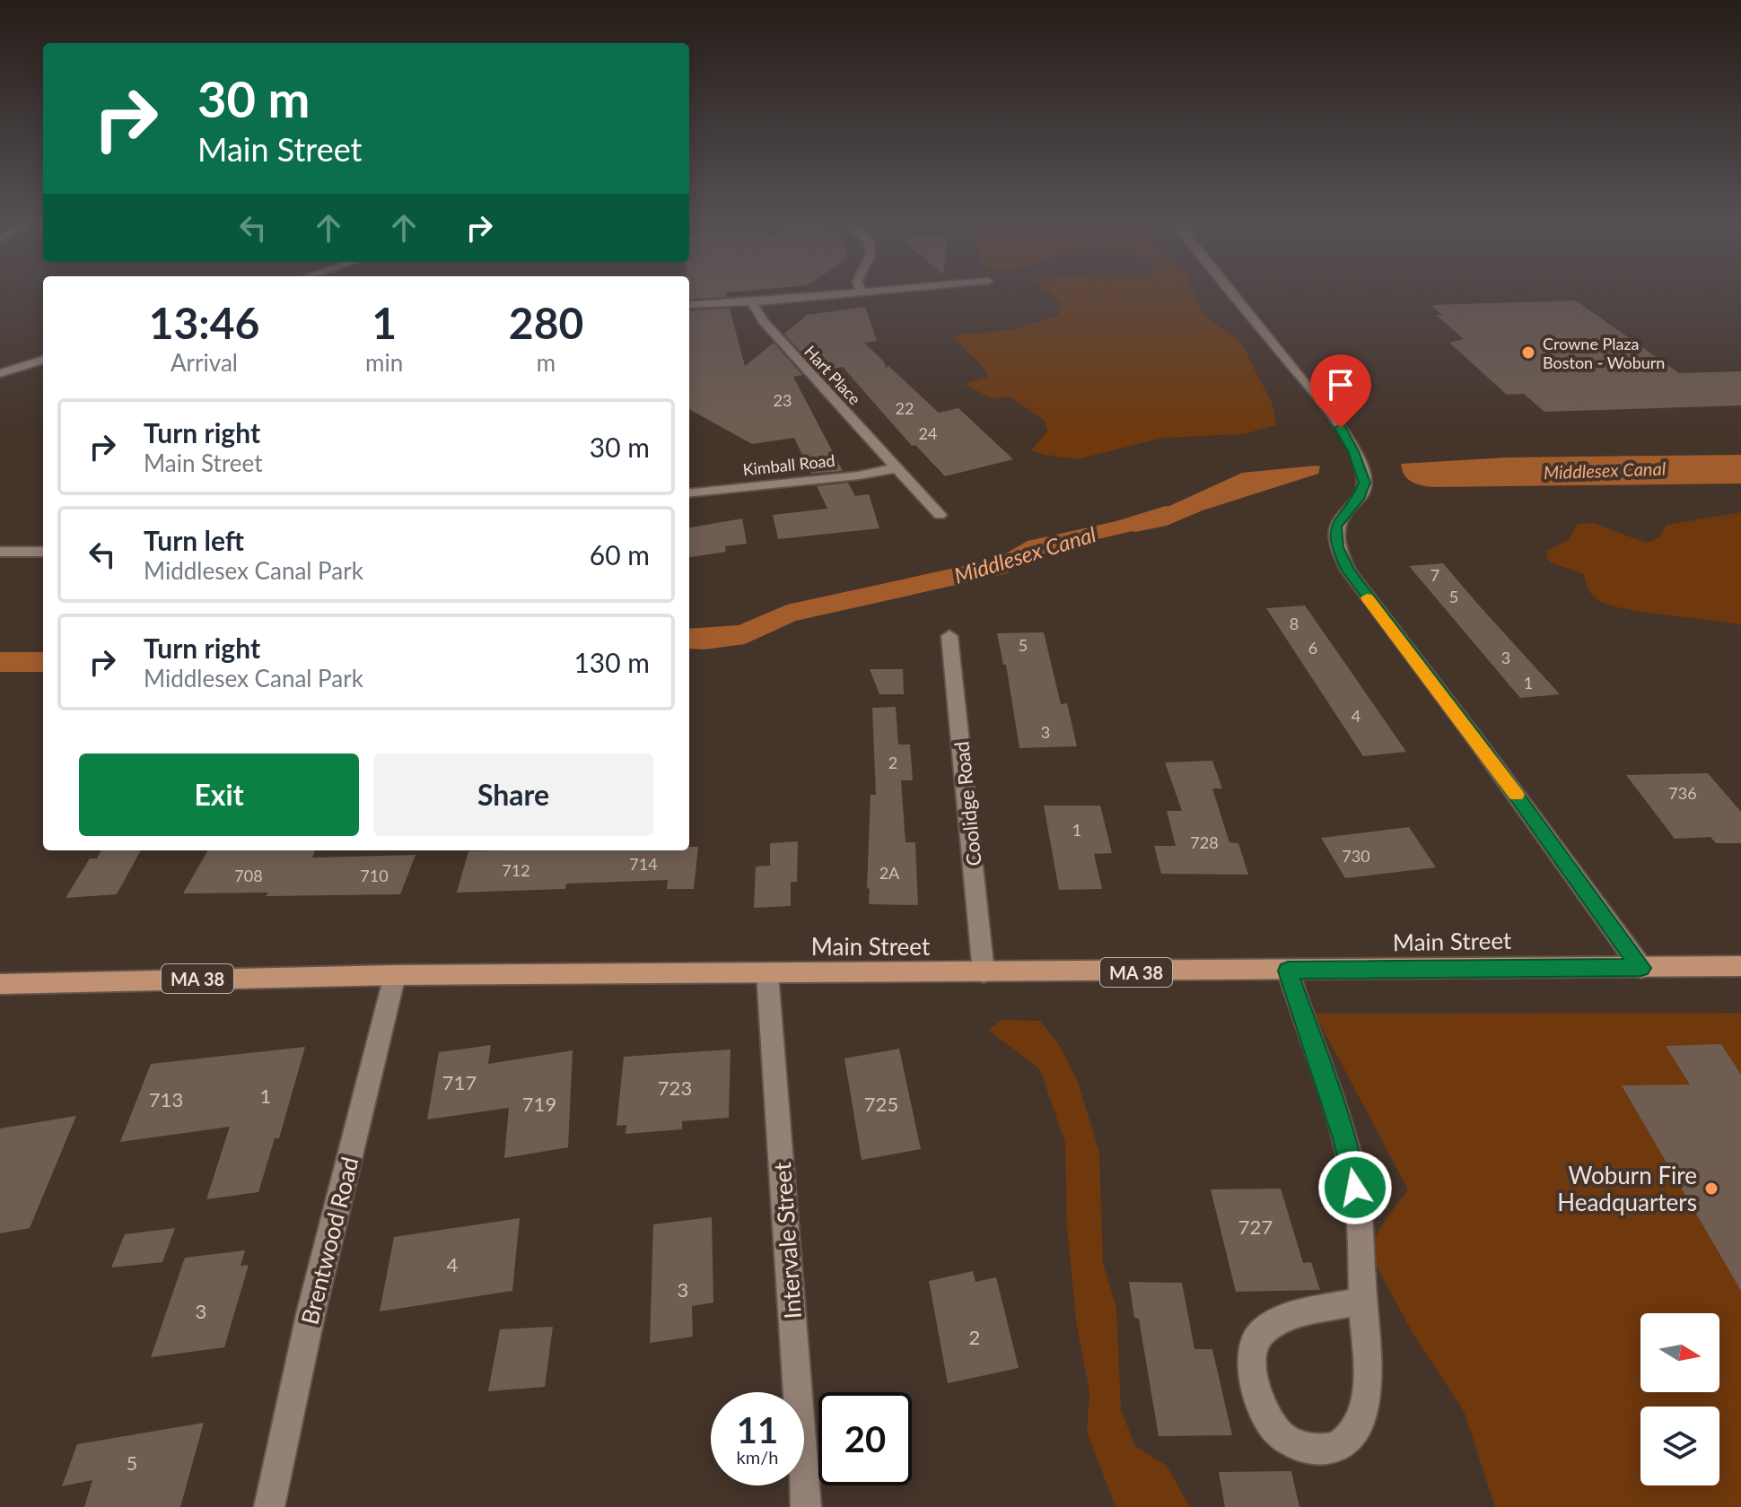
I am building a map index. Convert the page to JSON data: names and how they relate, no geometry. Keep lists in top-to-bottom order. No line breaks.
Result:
{"streets":{"main road":["Main Street","MA 38"],"street":["Hart Place","Kimball Road","Coolidge Road","Brentwood Road","Intervale Street"]},"crossings":[["Hart Place","Kimball Road"],["Coolidge Road","Main Street"],["Main Street","Brentwood Road"],["Main Street","Intervale Street"]],"water":["Middlesex Canal"],"places":["Crowne Plaza Boston - Woburn","Woburn Fire Headquarters"],"house_numbers":["23","22","24","7","5","8","5","6","3","1","4","3","2","736","1","728","730","714","712","2A","708","710","717","723","1","713","719","725","727","4","3","3","2","5"],"north":"right","page":{"turn":["30 m","Main Street"],"eta":["13:46","Arrival","1","min","280","m"],"list":[{"name":"Turn right","note":"Main Street","value":"30 m"},{"name":"Turn left","note":"Middlesex Canal Park","value":"60 m"},{"name":"Turn right","note":"Middlesex Canal Park","value":"130 m"}],"buttons":["Exit","Share"],"speed":"11 km/h","limit":"20"}}
